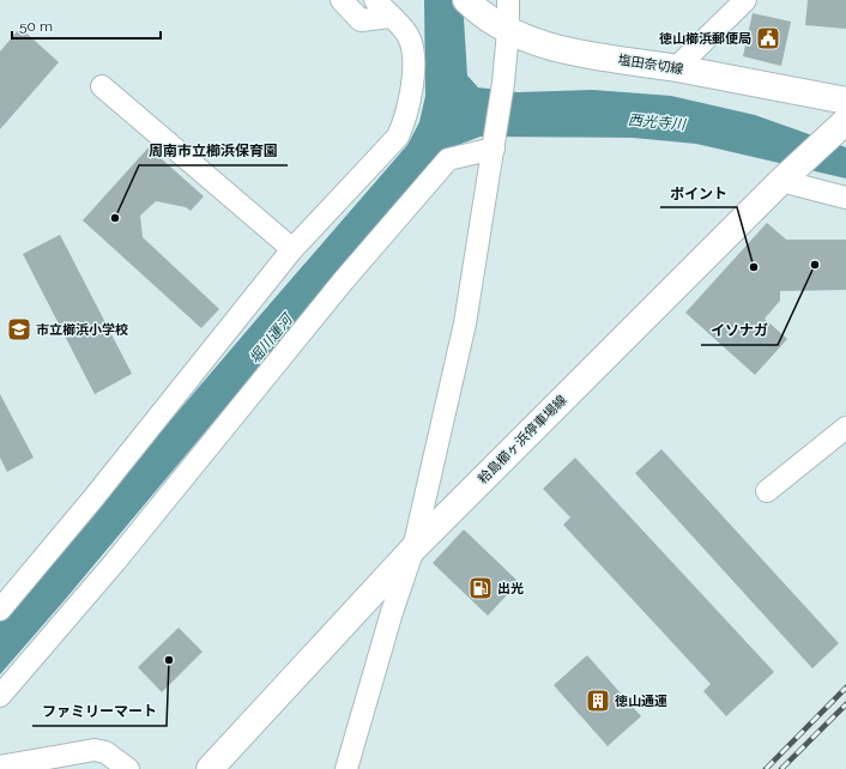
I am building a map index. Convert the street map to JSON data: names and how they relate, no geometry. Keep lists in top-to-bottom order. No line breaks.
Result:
{"streets":{"main road":["塩田奈切線","粭島櫛ヶ浜停車場線"]},"water":["西光寺川","堀川運河"],"places":{"public building":["徳山櫛浜郵便局"],"other":["周南市立櫛浜保育園","イソナガ","ポイント","ファミリーマート"],"school or university":["市立櫛浜小学校"],"fuel station":["出光"],"building":["徳山通運"]},"scale_bar":"50 m"}
